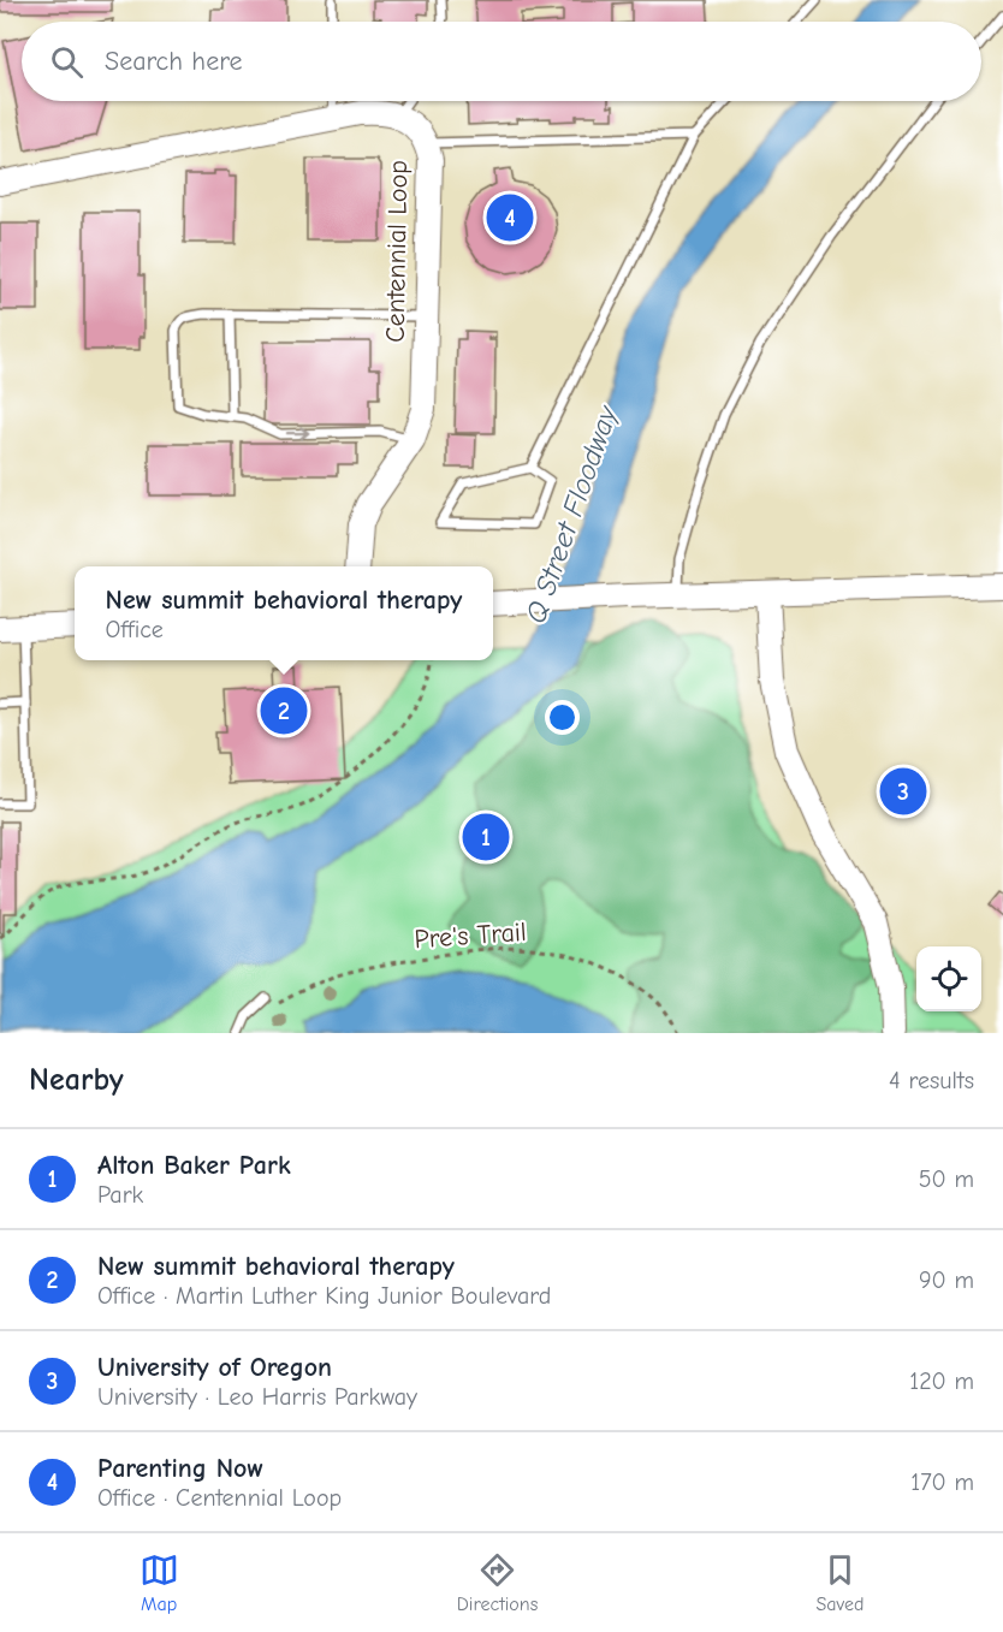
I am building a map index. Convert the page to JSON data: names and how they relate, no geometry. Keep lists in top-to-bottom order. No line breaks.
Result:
{"streets":{"street":["Centennial Loop"],"path":["Pre's Trail"]},"water":["Q Street Floodway"],"page":{"search":"Search here","pins":["4","2","3","1"],"popup":["New summit behavioral therapy","Office"],"heading":["Nearby","4 results"],"list":[{"mark":"1","name":"Alton Baker Park","note":"Park","value":"50 m"},{"mark":"2","name":"New summit behavioral therapy","note":"Office · Martin Luther King Junior Boulevard","value":"90 m"},{"mark":"3","name":"University of Oregon","note":"University · Leo Harris Parkway","value":"120 m"},{"mark":"4","name":"Parenting Now","note":"Office · Centennial Loop","value":"170 m"}],"nav":["Map","Directions","Saved"]}}
